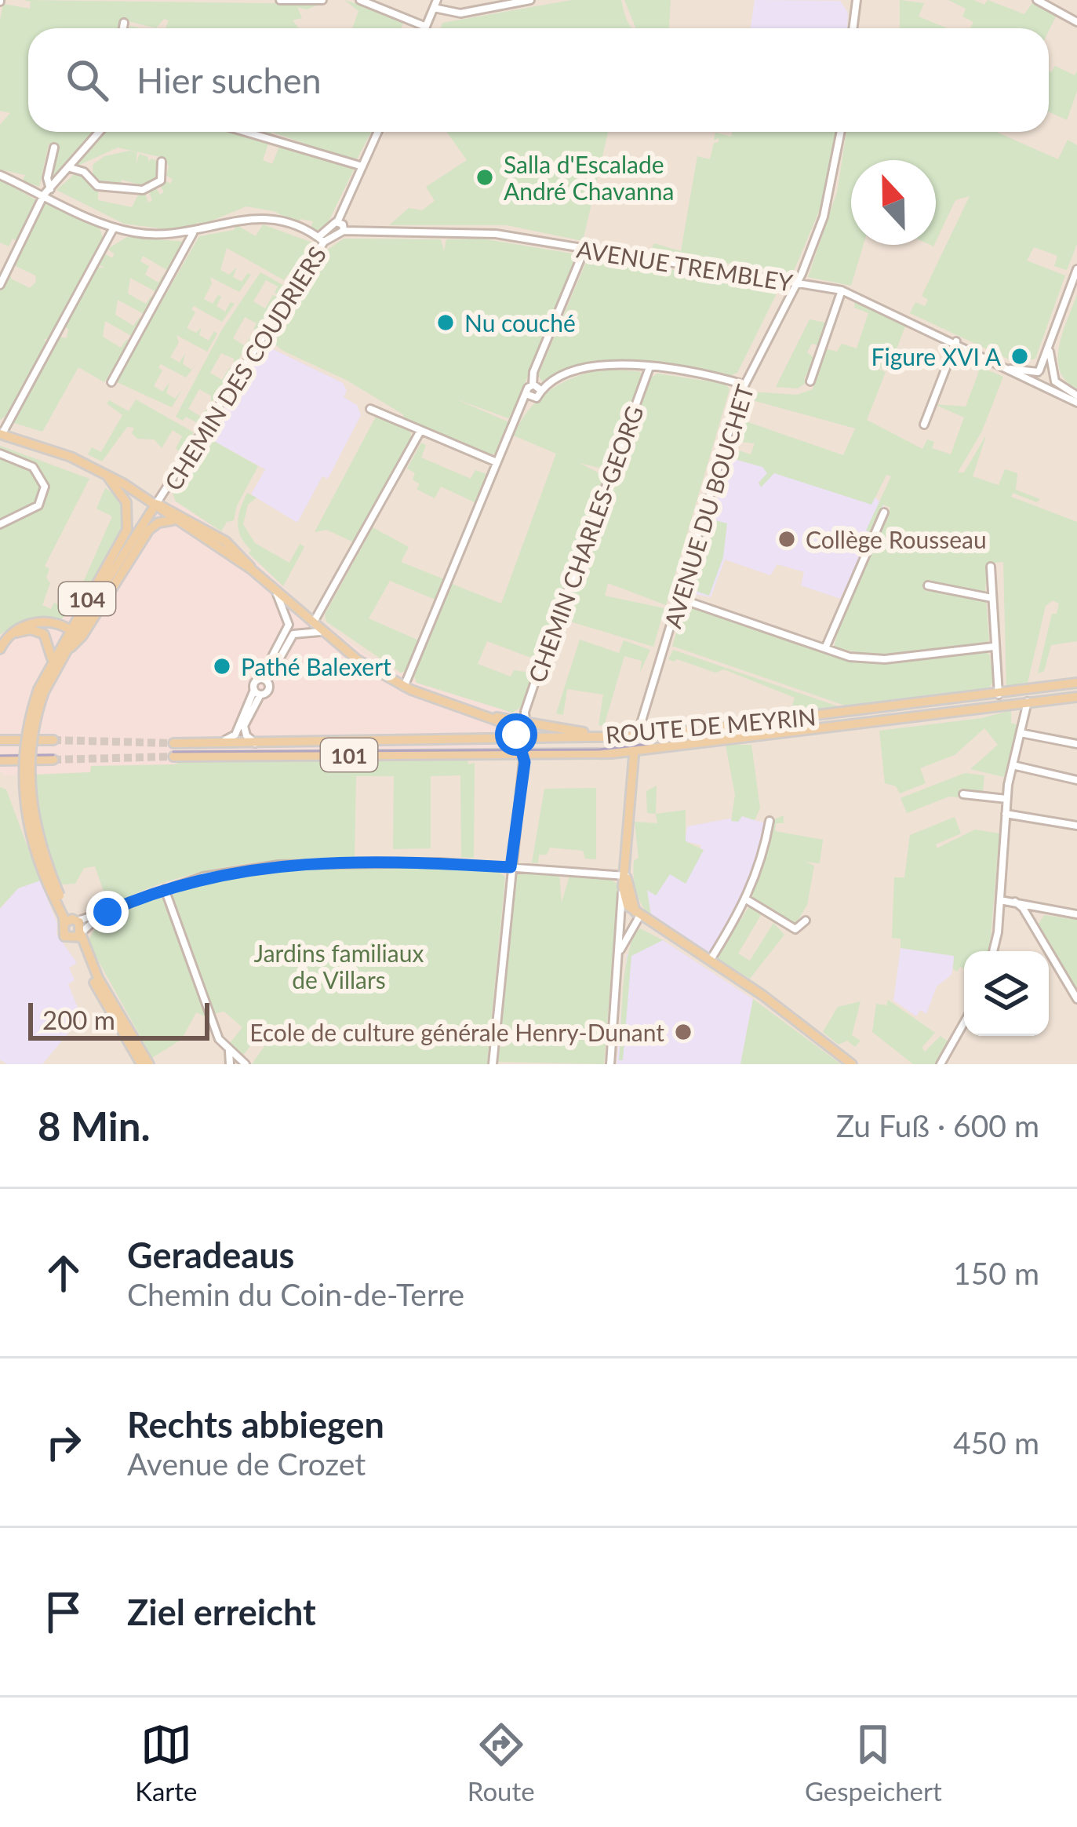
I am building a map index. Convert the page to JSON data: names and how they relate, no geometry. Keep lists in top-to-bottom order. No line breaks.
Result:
{"streets":{"main road":["104","ROUTE DE MEYRIN","101"],"street":["AVENUE TREMBLEY","CHEMIN DES COUDRIERS","AVENUE DU BOUCHET","CHEMIN CHARLES-GEORG"]},"crossings":[["AVENUE TREMBLEY","AVENUE DU BOUCHET"],["CHEMIN DES COUDRIERS","104"],["AVENUE DU BOUCHET","ROUTE DE MEYRIN"]],"parks":["Jardins familiaux de Villars"],"places":["Salla d'Escalade André Chavanna","Nu couché","Figure XVI A","Collège Rousseau","Pathé Balexert","Ecole de culture générale Henry-Dunant"],"scale_bar":"200 m","north":"top","page":{"search":"Hier suchen","scale":"200 m","heading":["8 Min.","Zu Fuß · 600 m"],"list":[["Geradeaus","Chemin du Coin-de-Terre","150 m"],["Rechts abbiegen","Avenue de Crozet","450 m"],"Ziel erreicht"],"nav":["Karte","Route","Gespeichert"]}}
